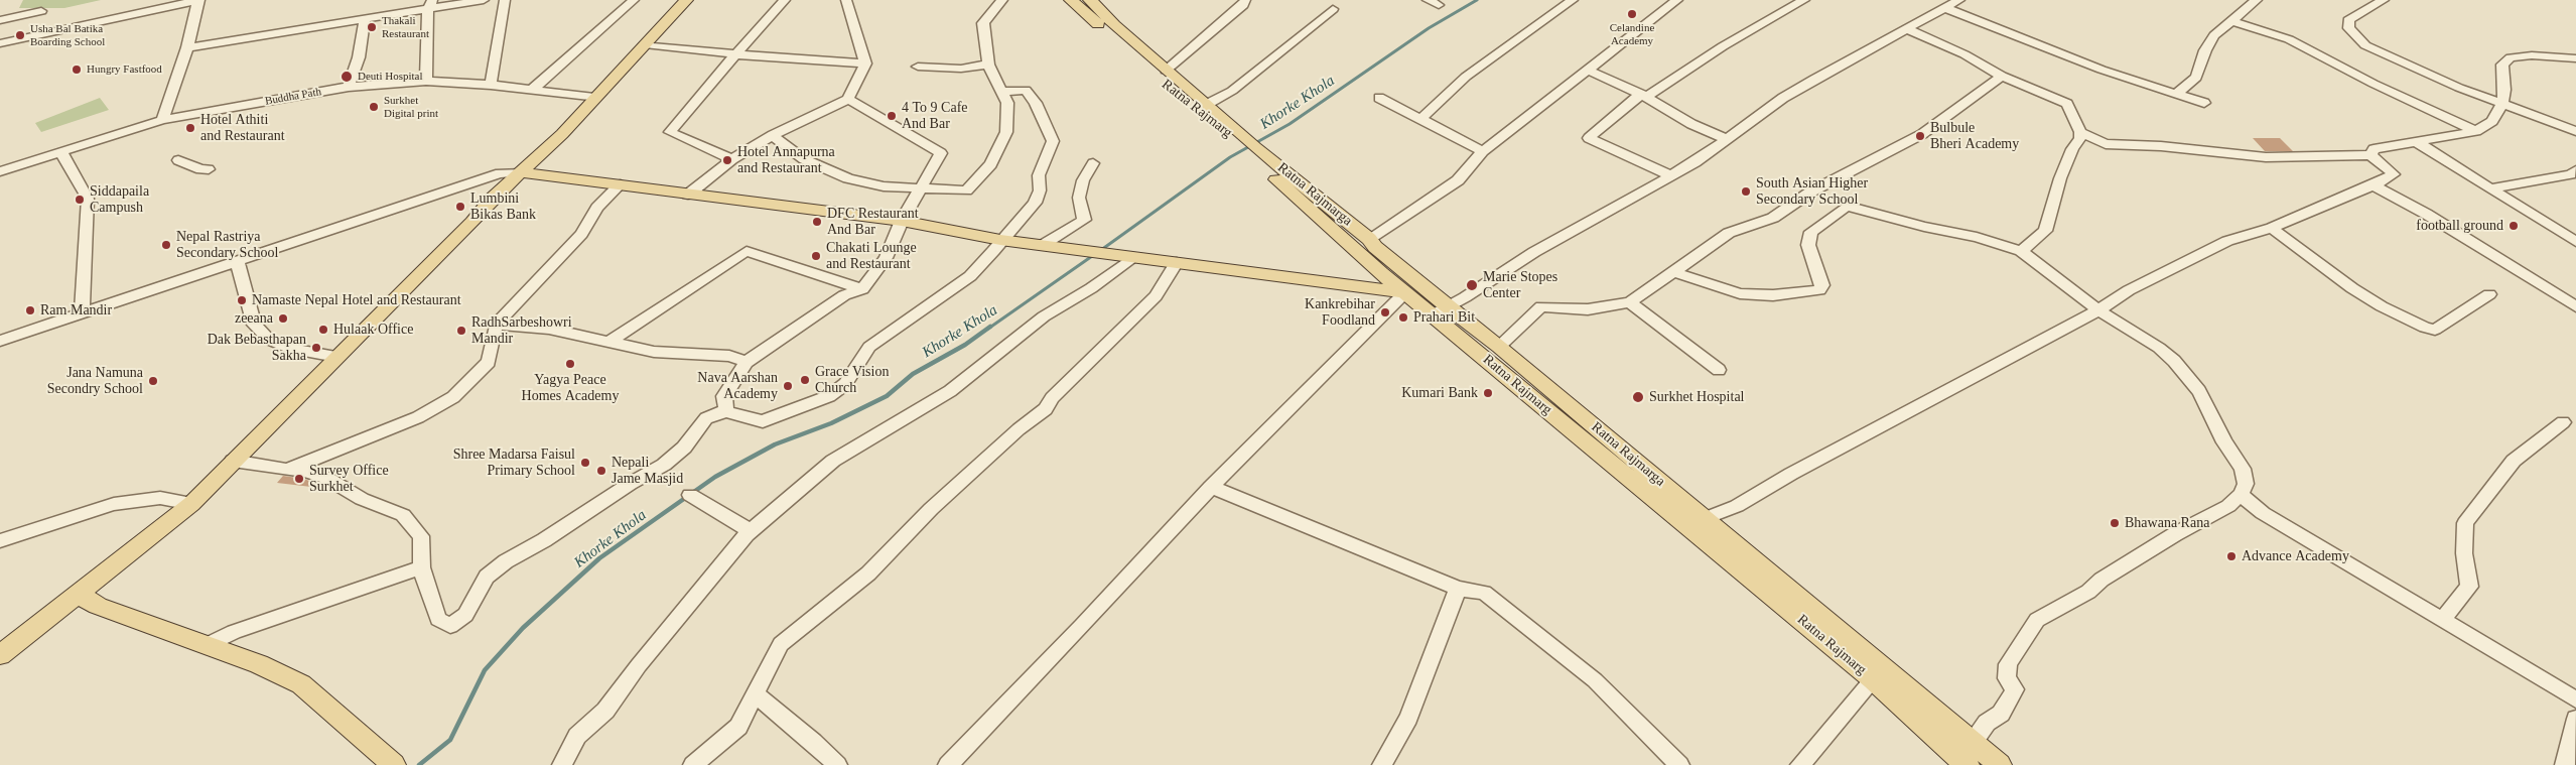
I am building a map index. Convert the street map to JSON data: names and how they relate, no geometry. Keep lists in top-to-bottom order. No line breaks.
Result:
{"streets":{"main road":["Ratna Rajmarg","Ratna Rajmarga"],"street":["Buddha Path"]},"crossings":[["Ratna Rajmarg","Ratna Rajmarga"]],"water":["Khorke Khola"],"places":["Celandine Academy","Thakali Restaurant","Usha Bal Batika Boarding School","Hungry Fastfood","Deuti Hospital","Surkhet Digital print","4 To 9 Cafe And Bar","Hotel Athiti and Restaurant","Bulbule Bheri Academy","Hotel Annapurna and Restaurant","South Asian Higher Secondary School","Siddapaila Campush","Lumbini Bikas Bank","DFC Restaurant And Bar","football ground","Nepal Rastriya Secondary School","Chakati Lounge and Restaurant","Marie Stopes Center","Namaste Nepal Hotel and Restaurant","Ram Mandir","Kankrebihar Foodland","Prahari Bit","zeeana","Hulaak Office","RadhSarbeshowri Mandir","Dak Bebasthapan Sakha","Yagya Peace Homes Academy","Grace Vision Church","Jana Namuna Secondry School","Nava Aarshan Academy","Kumari Bank","Surkhet Hospital","Shree Madarsa Faisul Primary School","Nepali Jame Masjid","Survey Office Surkhet","Bhawana Rana","Advance Academy"]}
